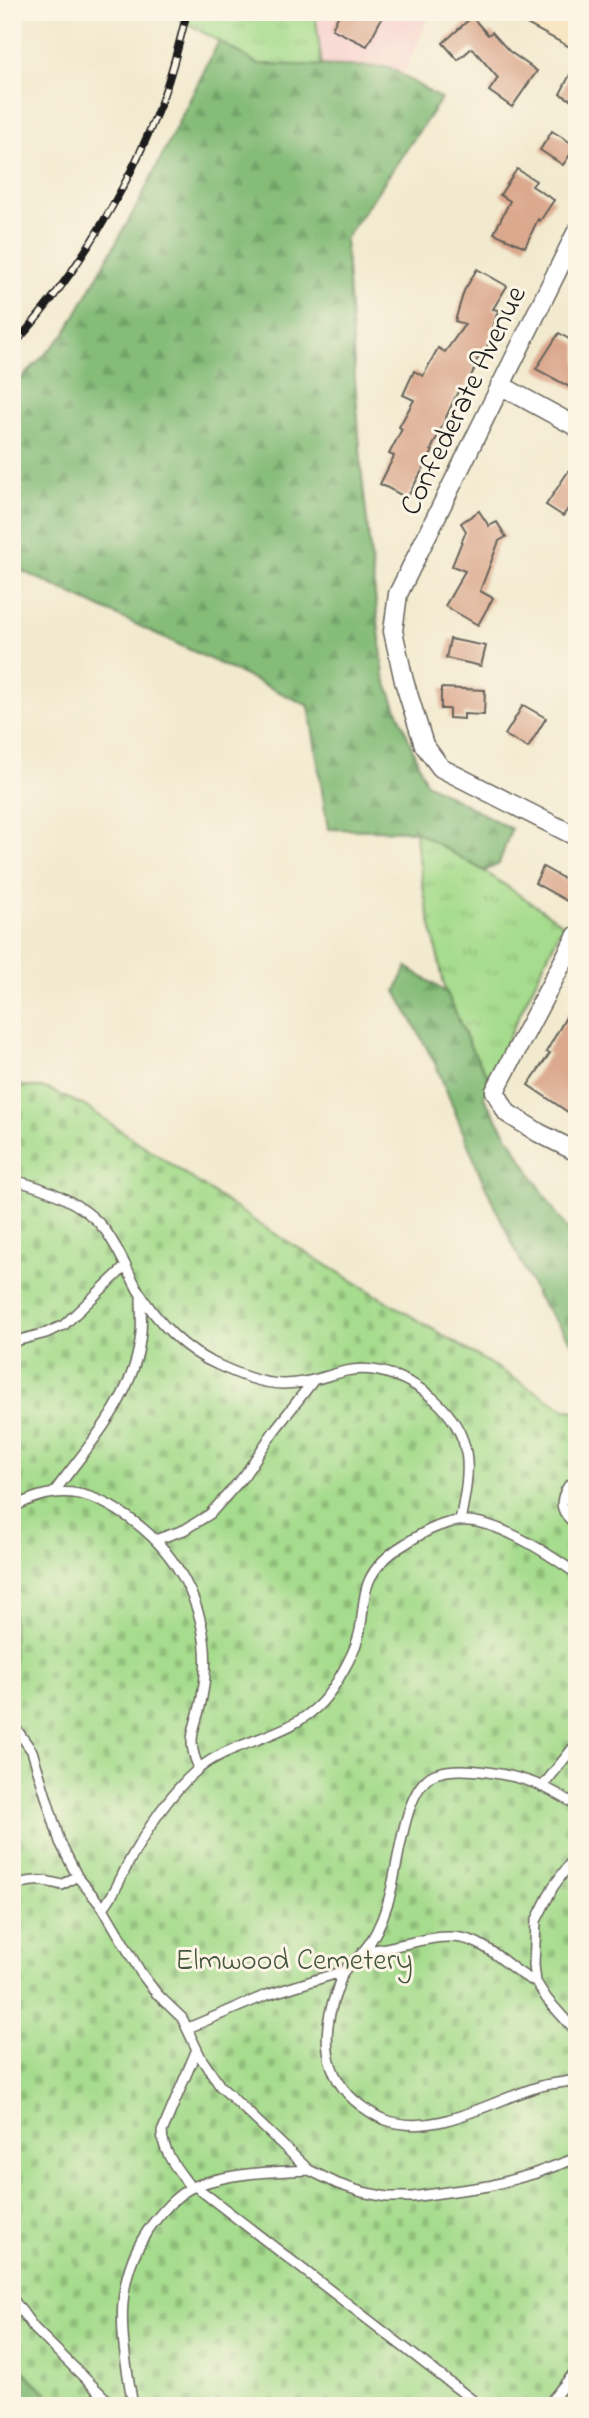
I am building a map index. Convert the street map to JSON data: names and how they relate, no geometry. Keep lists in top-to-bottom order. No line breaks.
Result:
{"streets":{"street":["Confederate Avenue"]},"parks":["Elmwood Cemetery"]}
